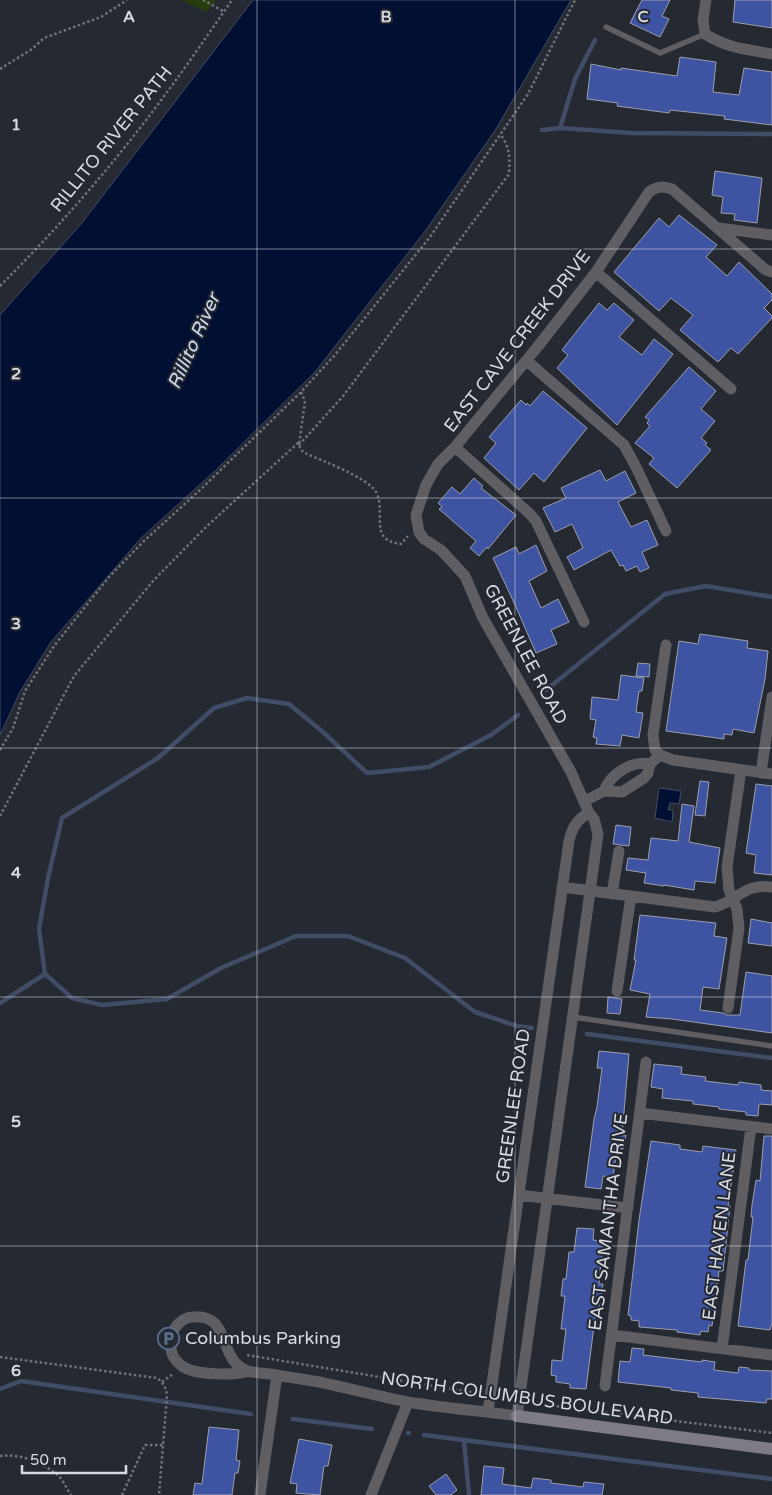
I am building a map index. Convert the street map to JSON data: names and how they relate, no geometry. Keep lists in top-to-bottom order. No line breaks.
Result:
{"streets":{"street":["EAST CAVE CREEK DRIVE","GREENLEE ROAD","EAST SAMANTHA DRIVE","EAST HAVEN LANE","NORTH COLUMBUS BOULEVARD"],"path":["RILLITO RIVER PATH"]},"crossings":[["EAST CAVE CREEK DRIVE","GREENLEE ROAD"],["GREENLEE ROAD","NORTH COLUMBUS BOULEVARD"]],"water":["Rillito River"],"places":{"parking":["Columbus Parking"]},"scale_bar":"50 m","grid":{"columns":["A","B","C"],"rows":["1","2","3","4","5","6"]}}
